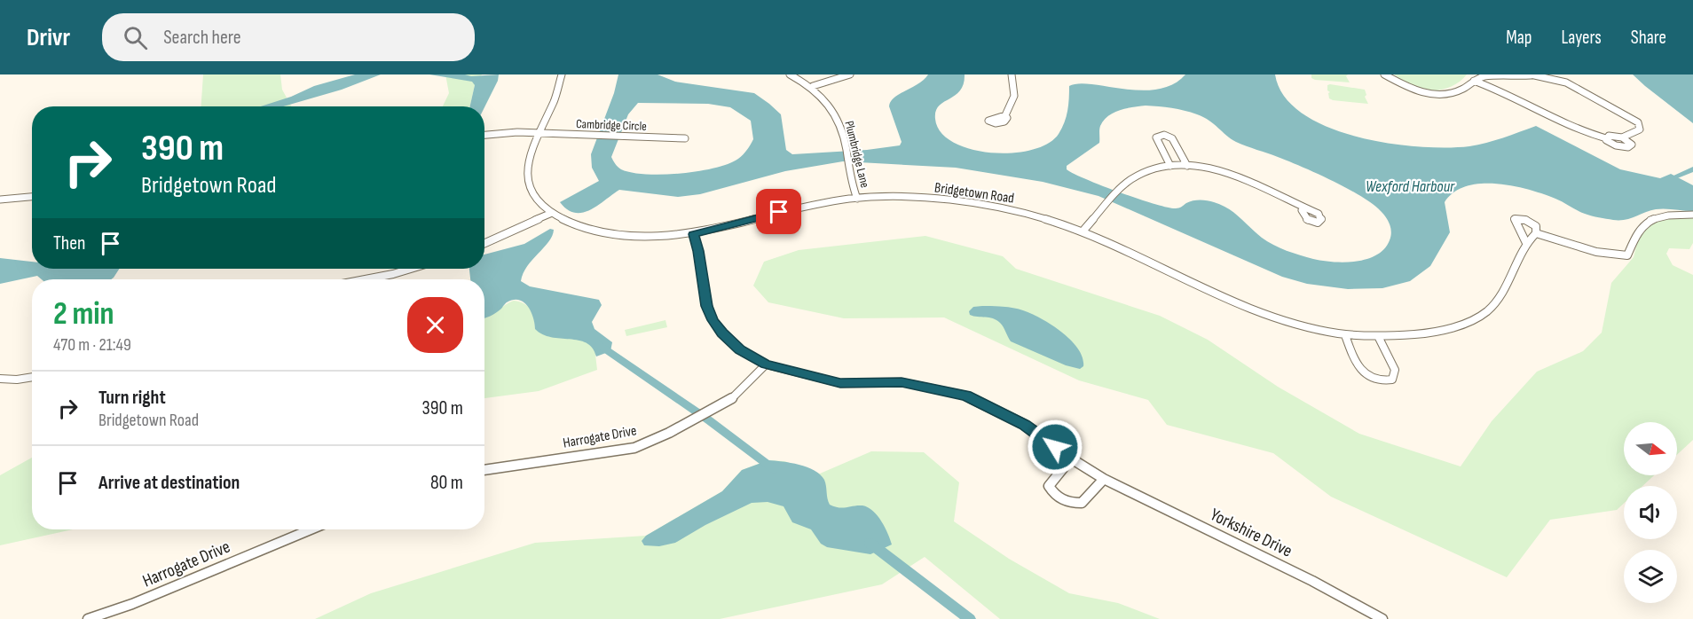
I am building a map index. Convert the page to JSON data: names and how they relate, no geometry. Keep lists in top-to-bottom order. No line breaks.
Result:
{"streets":{"street":["Cambridge Circle","Plumbridge Lane","Bridgetown Road","Harrogate Drive","Yorkshire Drive"]},"crossings":[["Plumbridge Lane","Bridgetown Road"],["Bridgetown Road","Yorkshire Drive"],["Harrogate Drive","Yorkshire Drive"]],"water":["Wexford Harbour"],"north":"right","page":{"header":"Drivr","search":"Search here","nav":["Map","Layers","Share"],"turn":["390 m","Bridgetown Road"],"then":"Then","heading":["2 min","470 m · 21:49"],"list":[{"name":"Turn right","note":"Bridgetown Road","value":"390 m"},{"name":"Arrive at destination","value":"80 m"}]}}
